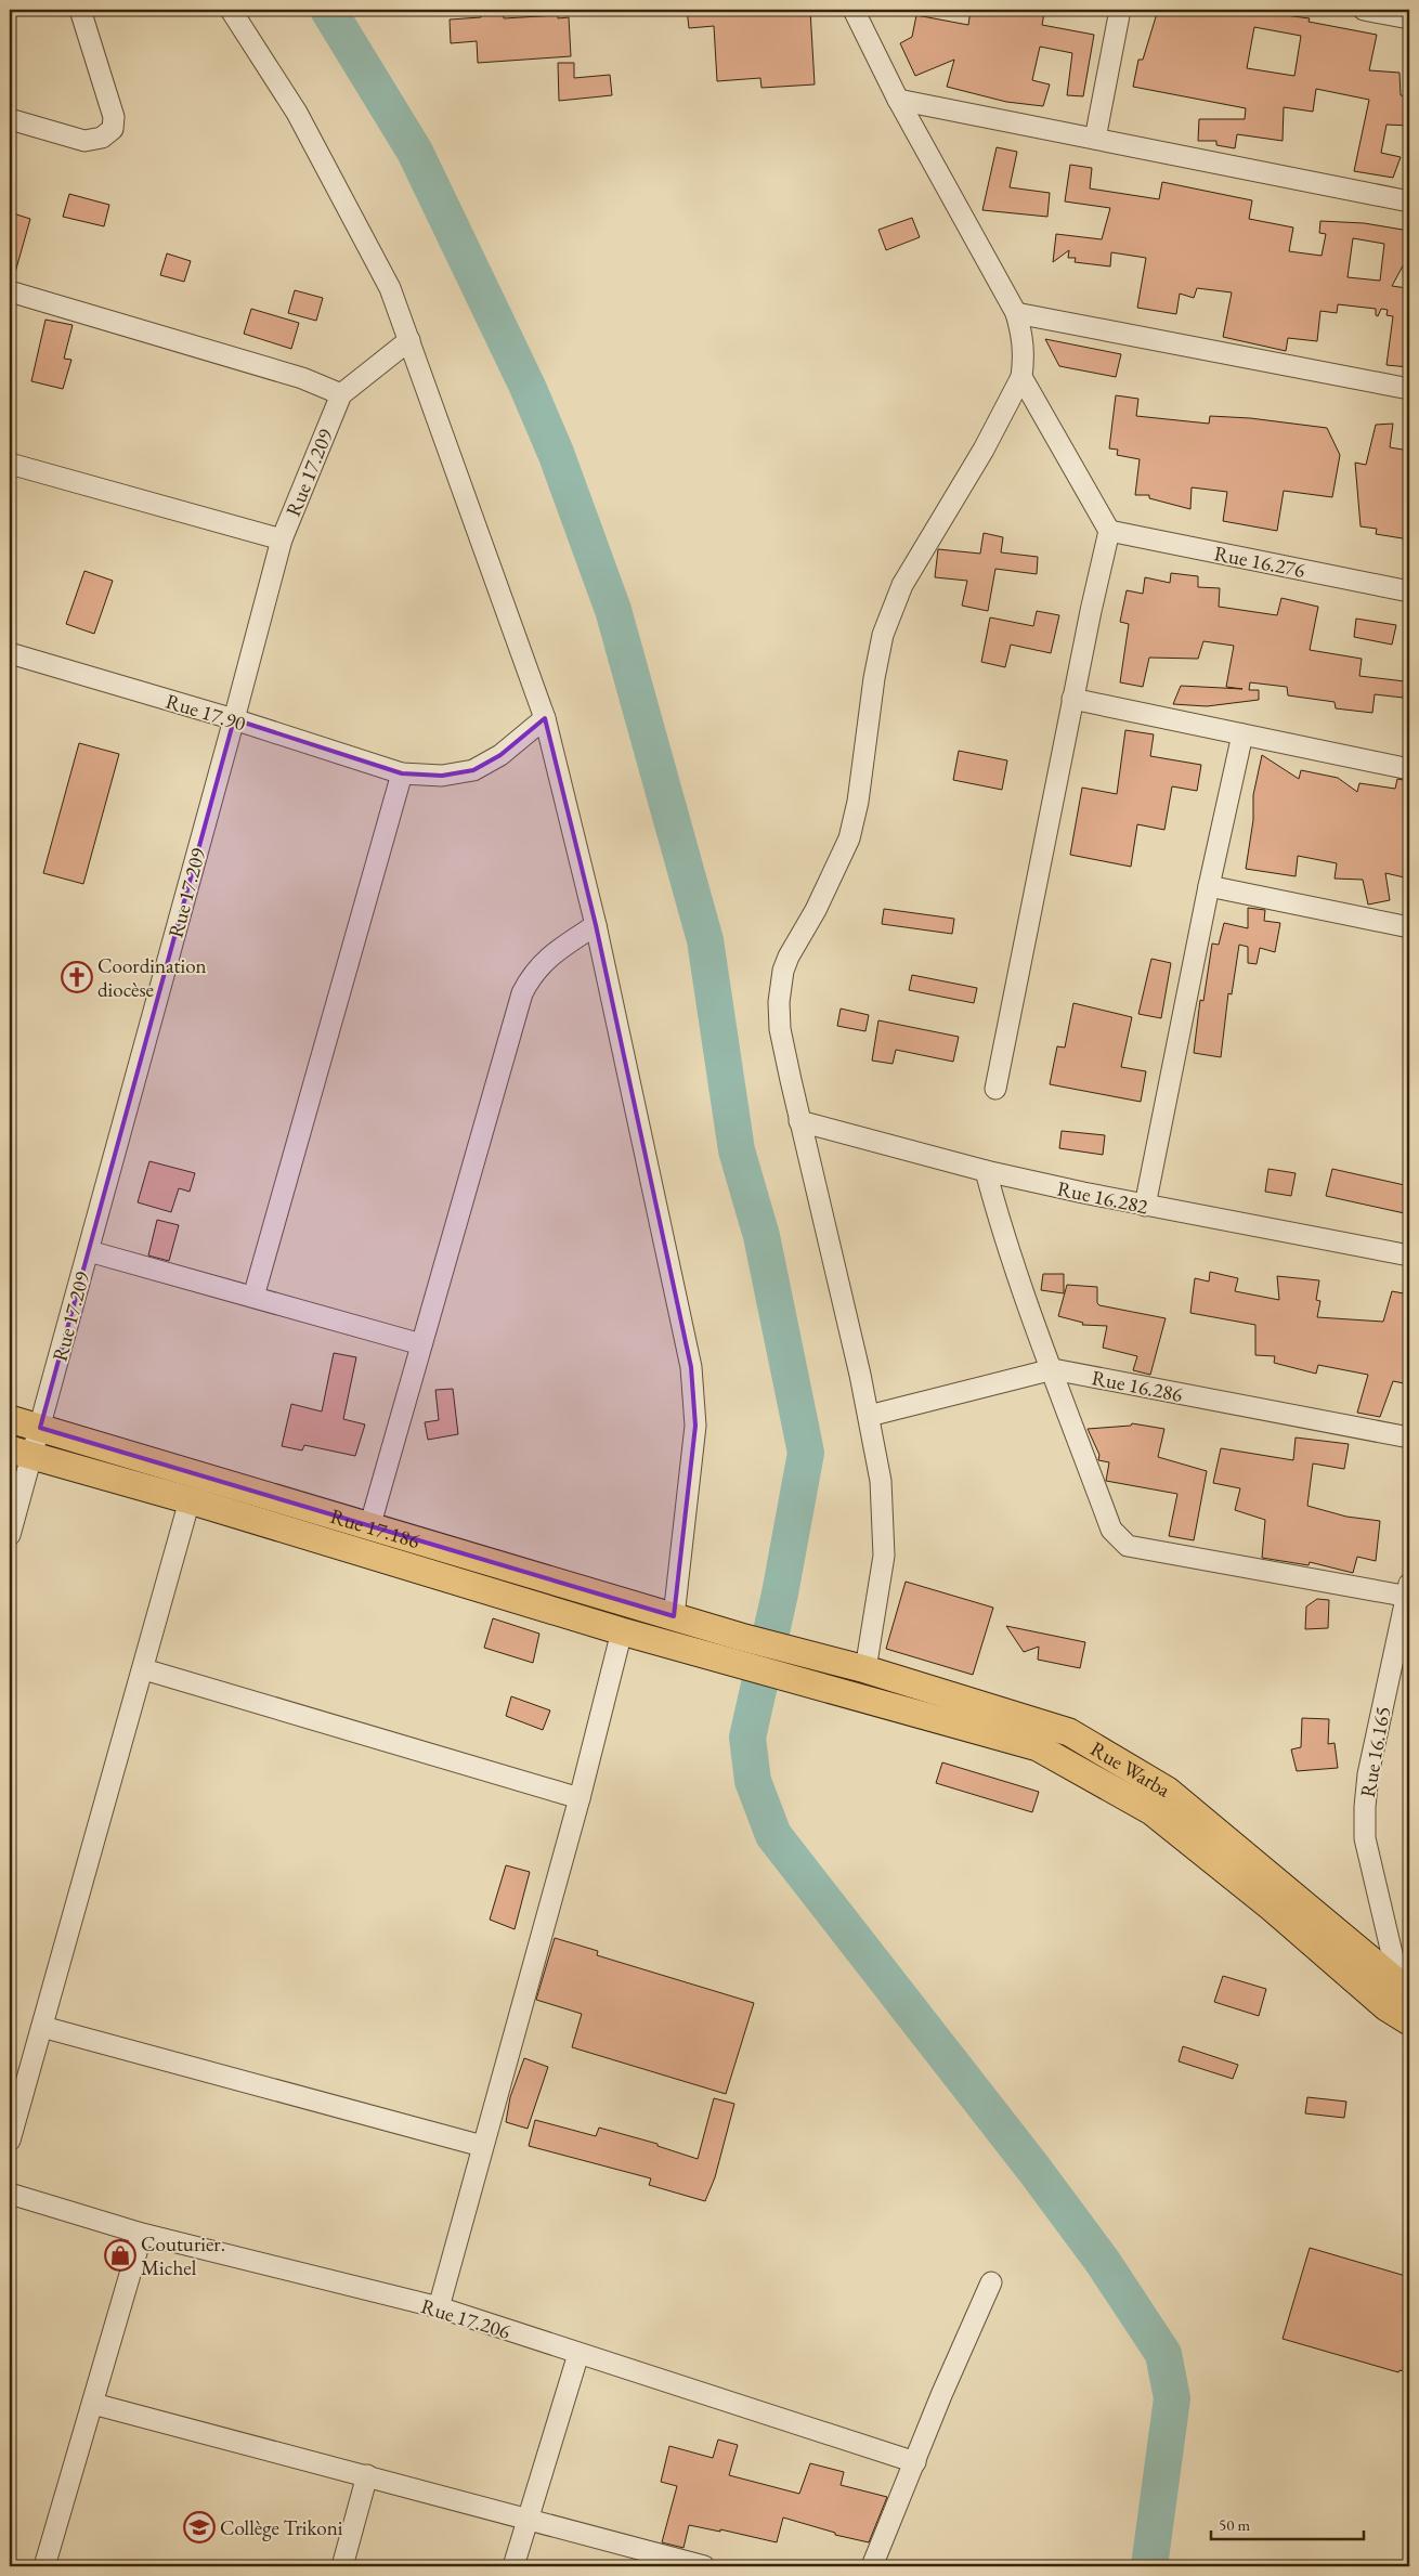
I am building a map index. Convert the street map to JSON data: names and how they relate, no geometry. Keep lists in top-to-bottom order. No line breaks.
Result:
{"streets":{"main road":["Rue 17.186","Rue Warba"],"street":["Rue 17.209","Rue 16.276","Rue 17.90","Rue 16.282","Rue 16.286","Rue 16.165","Rue 17.206"]},"crossings":[["Rue 17.209","Rue 17.90"],["Rue 17.209","Rue 17.186"],["Rue 17.186","Rue Warba"],["Rue 16.165","Rue Warba"]],"places":{"church":["Coordination diocèse"],"shop":["Couturier. Michel"],"school or university":["Collège Trikoni"]},"scale_bar":"50 m"}
